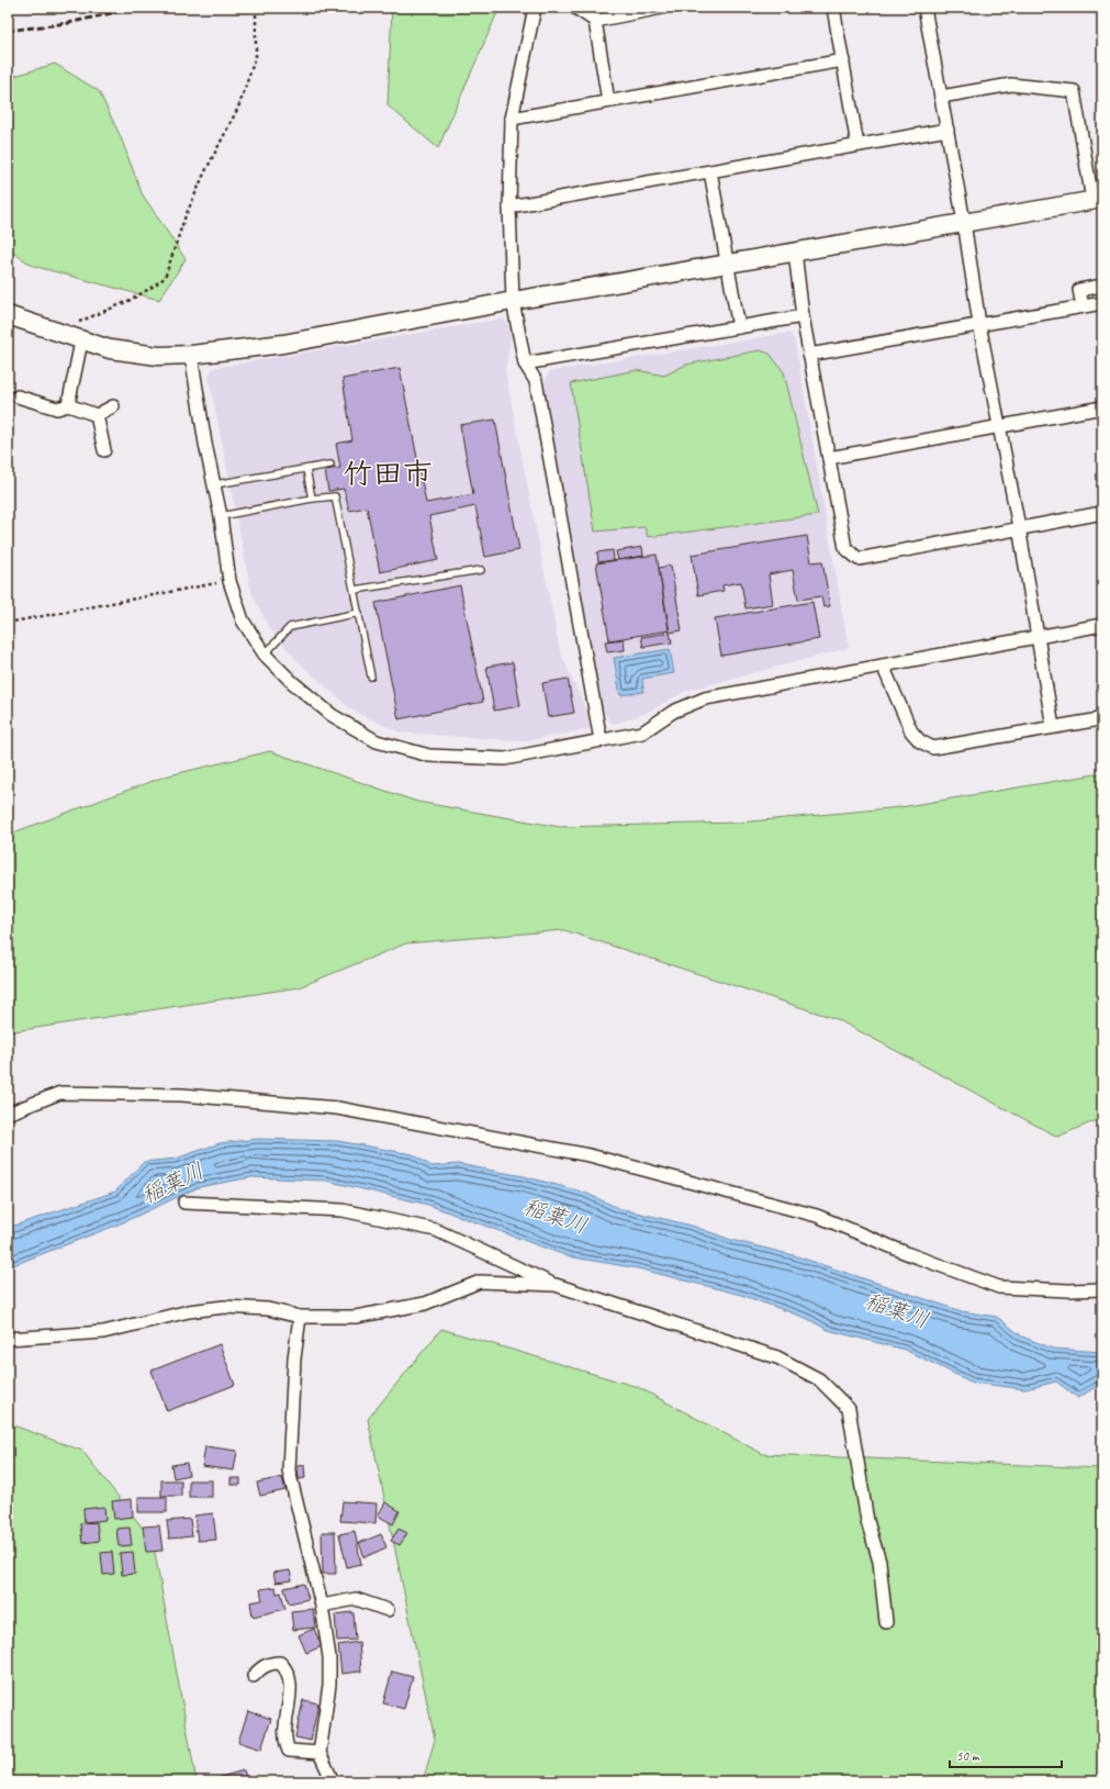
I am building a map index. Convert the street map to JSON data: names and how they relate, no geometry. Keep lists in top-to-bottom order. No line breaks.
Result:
{"districts":["竹田市"],"water":["稲葉川"],"scale_bar":"50 m"}
